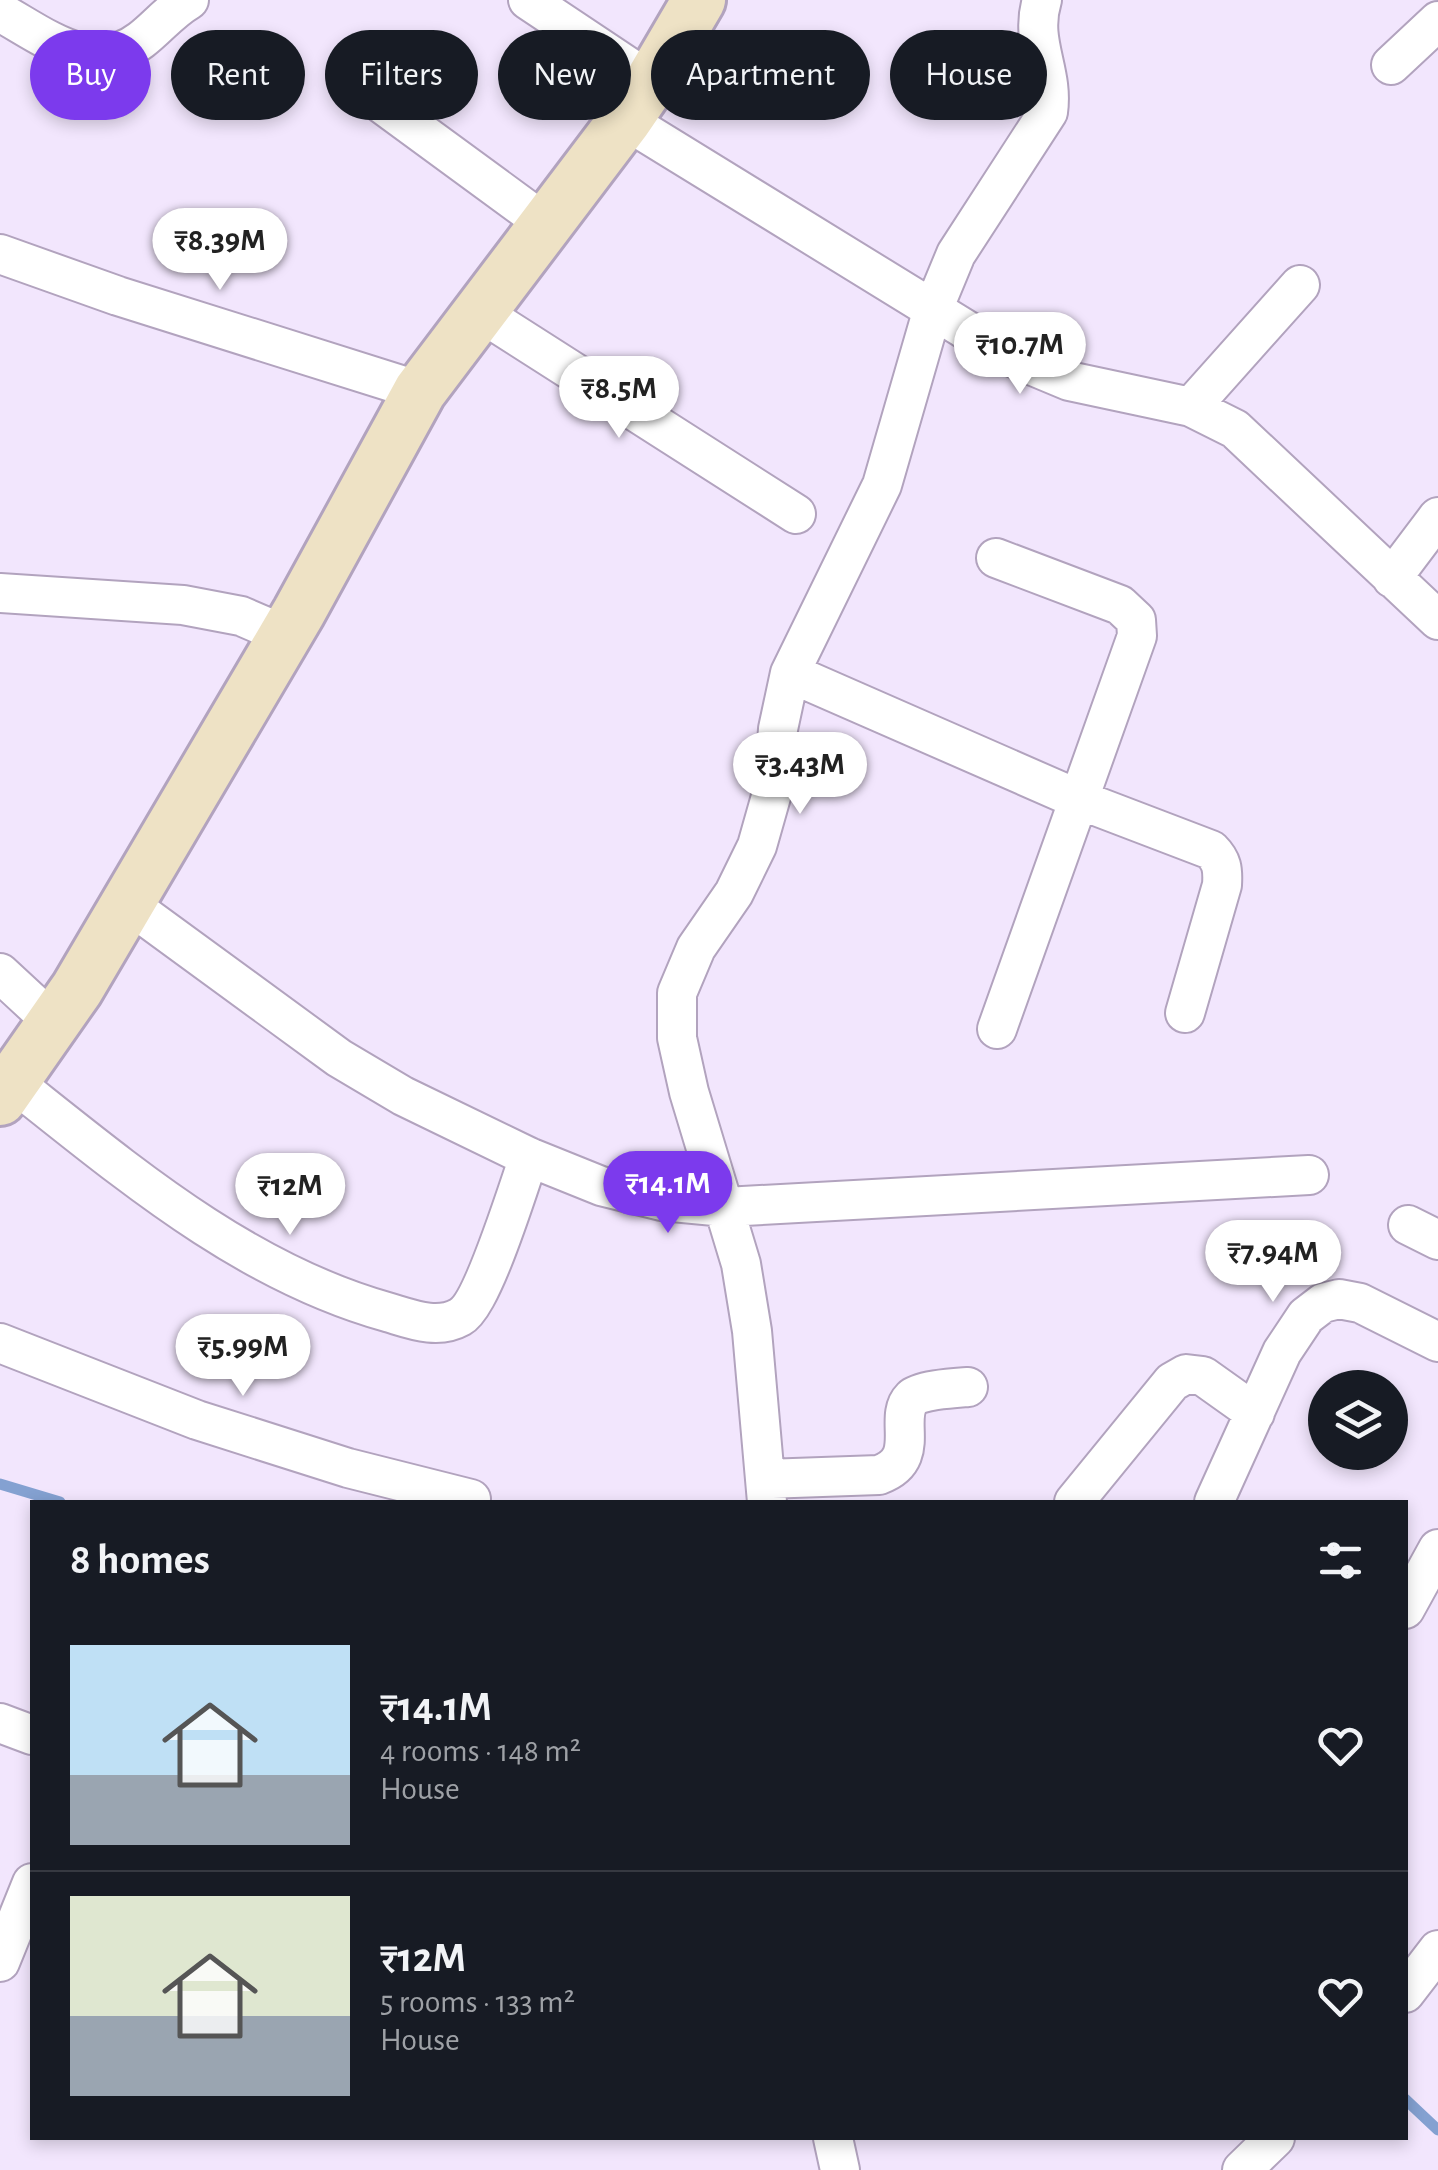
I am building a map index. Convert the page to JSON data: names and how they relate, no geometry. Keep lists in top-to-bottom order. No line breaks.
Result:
{"page":{"chip":["Buy","Rent","Filters","New","Apartment","House"],"price":["₹8.39M","₹10.7M","₹8.5M","₹3.43M","₹14.1M","₹12M","₹7.94M","₹5.99M"],"heading":"8 homes","list":[{"name":"₹14.1M","note":"4 rooms · 148 m² · House"},{"name":"₹12M","note":"5 rooms · 133 m² · House"}]}}
